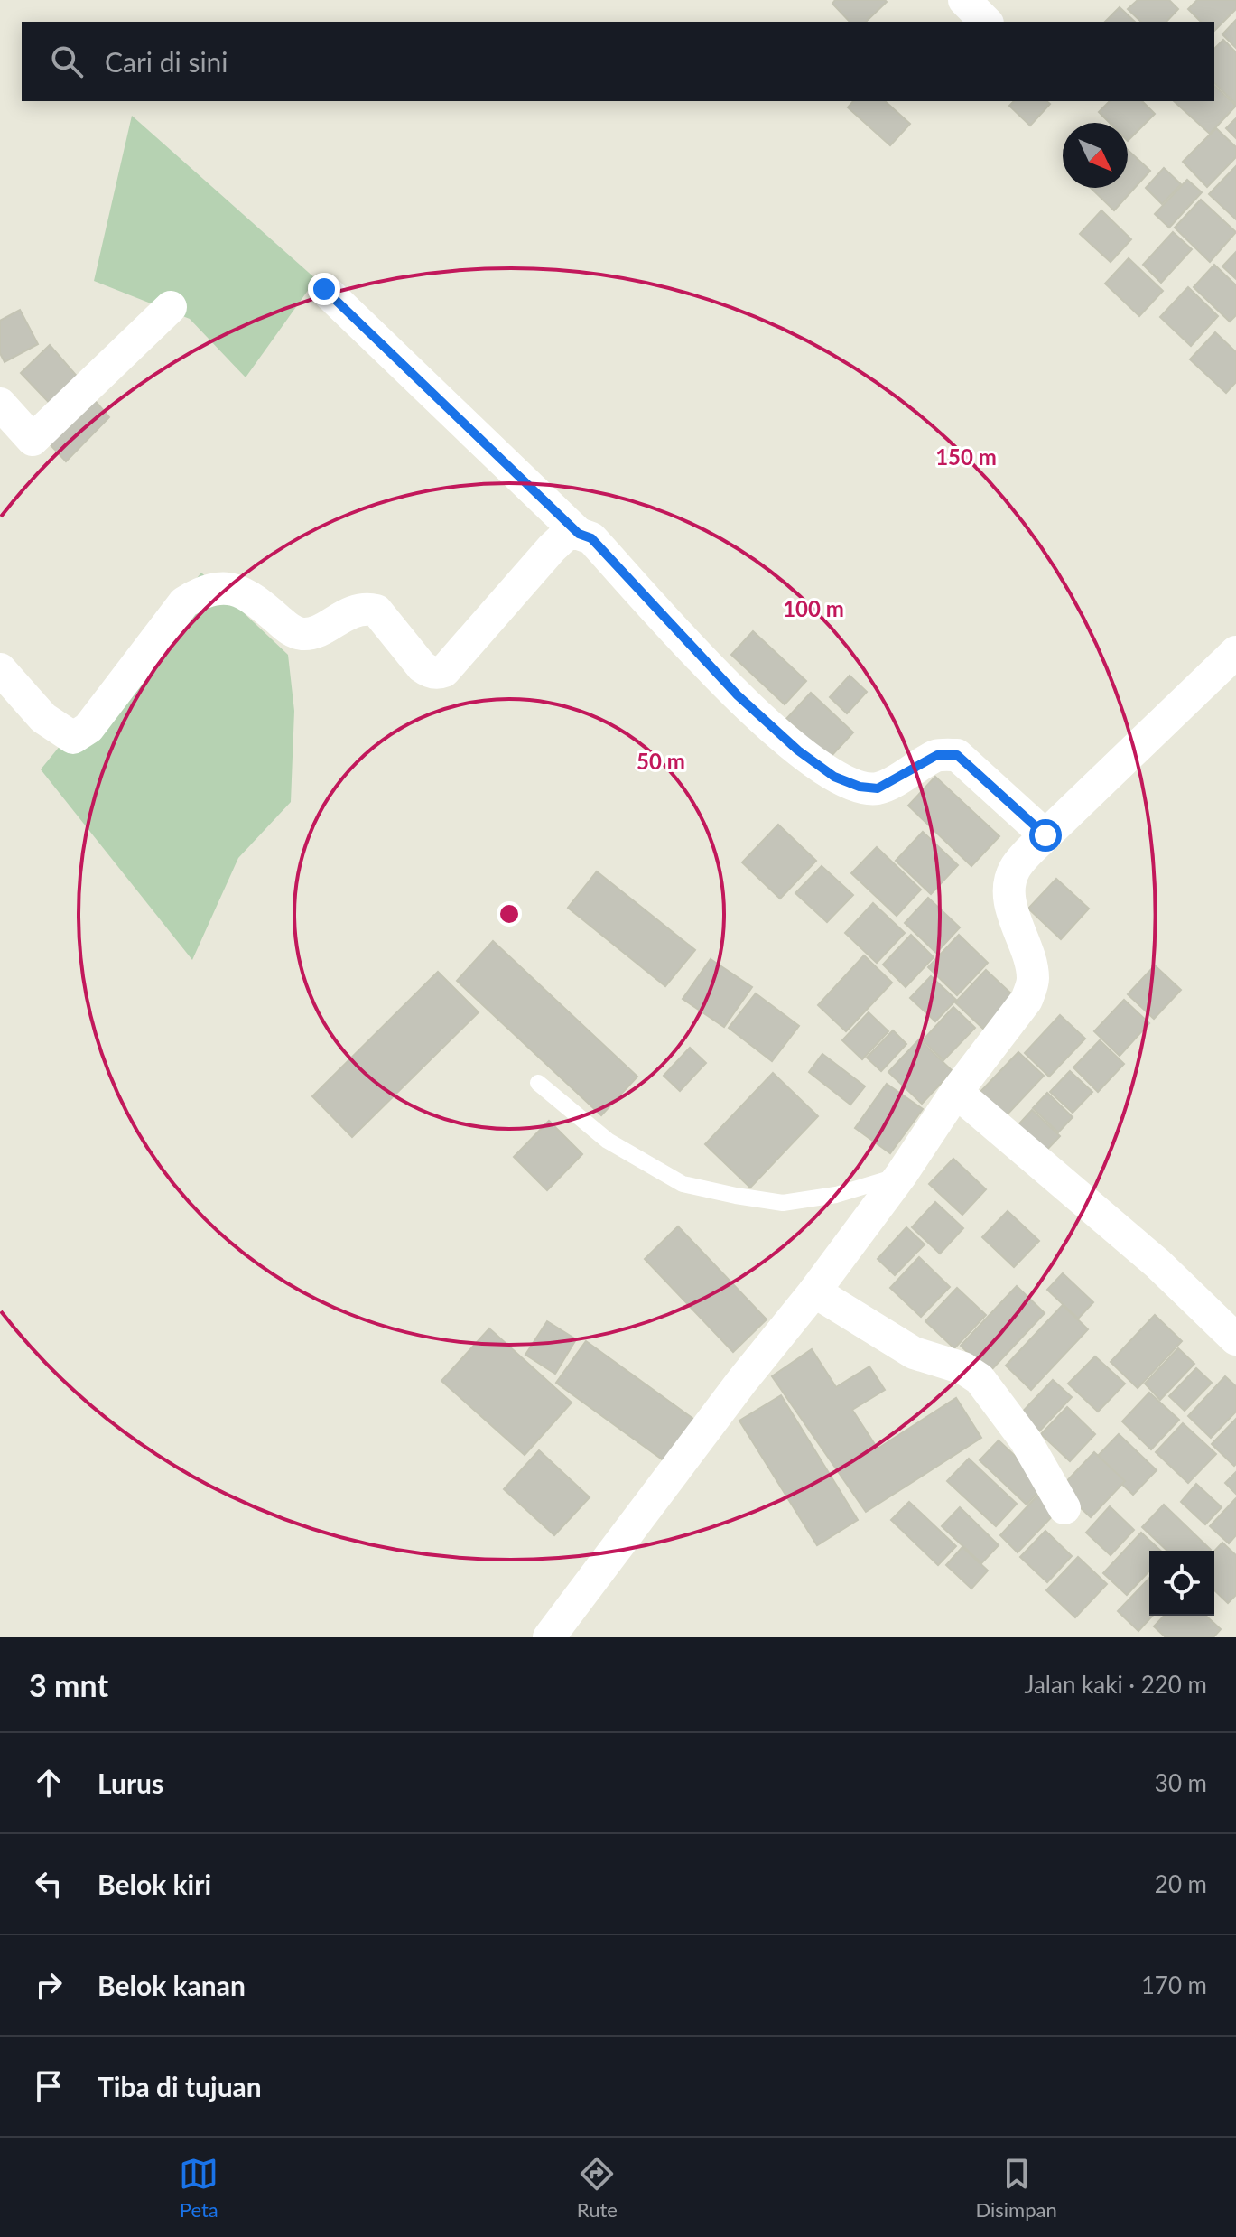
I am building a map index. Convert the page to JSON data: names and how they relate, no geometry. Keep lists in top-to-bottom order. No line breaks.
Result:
{"north":"bottom right","page":{"search":"Cari di sini","heading":["3 mnt","Jalan kaki · 220 m"],"list":[["Lurus","30 m"],["Belok kiri","20 m"],["Belok kanan","170 m"],"Tiba di tujuan"],"nav":["Peta","Rute","Disimpan"]},"rings":["150 m","100 m","50 m"]}
